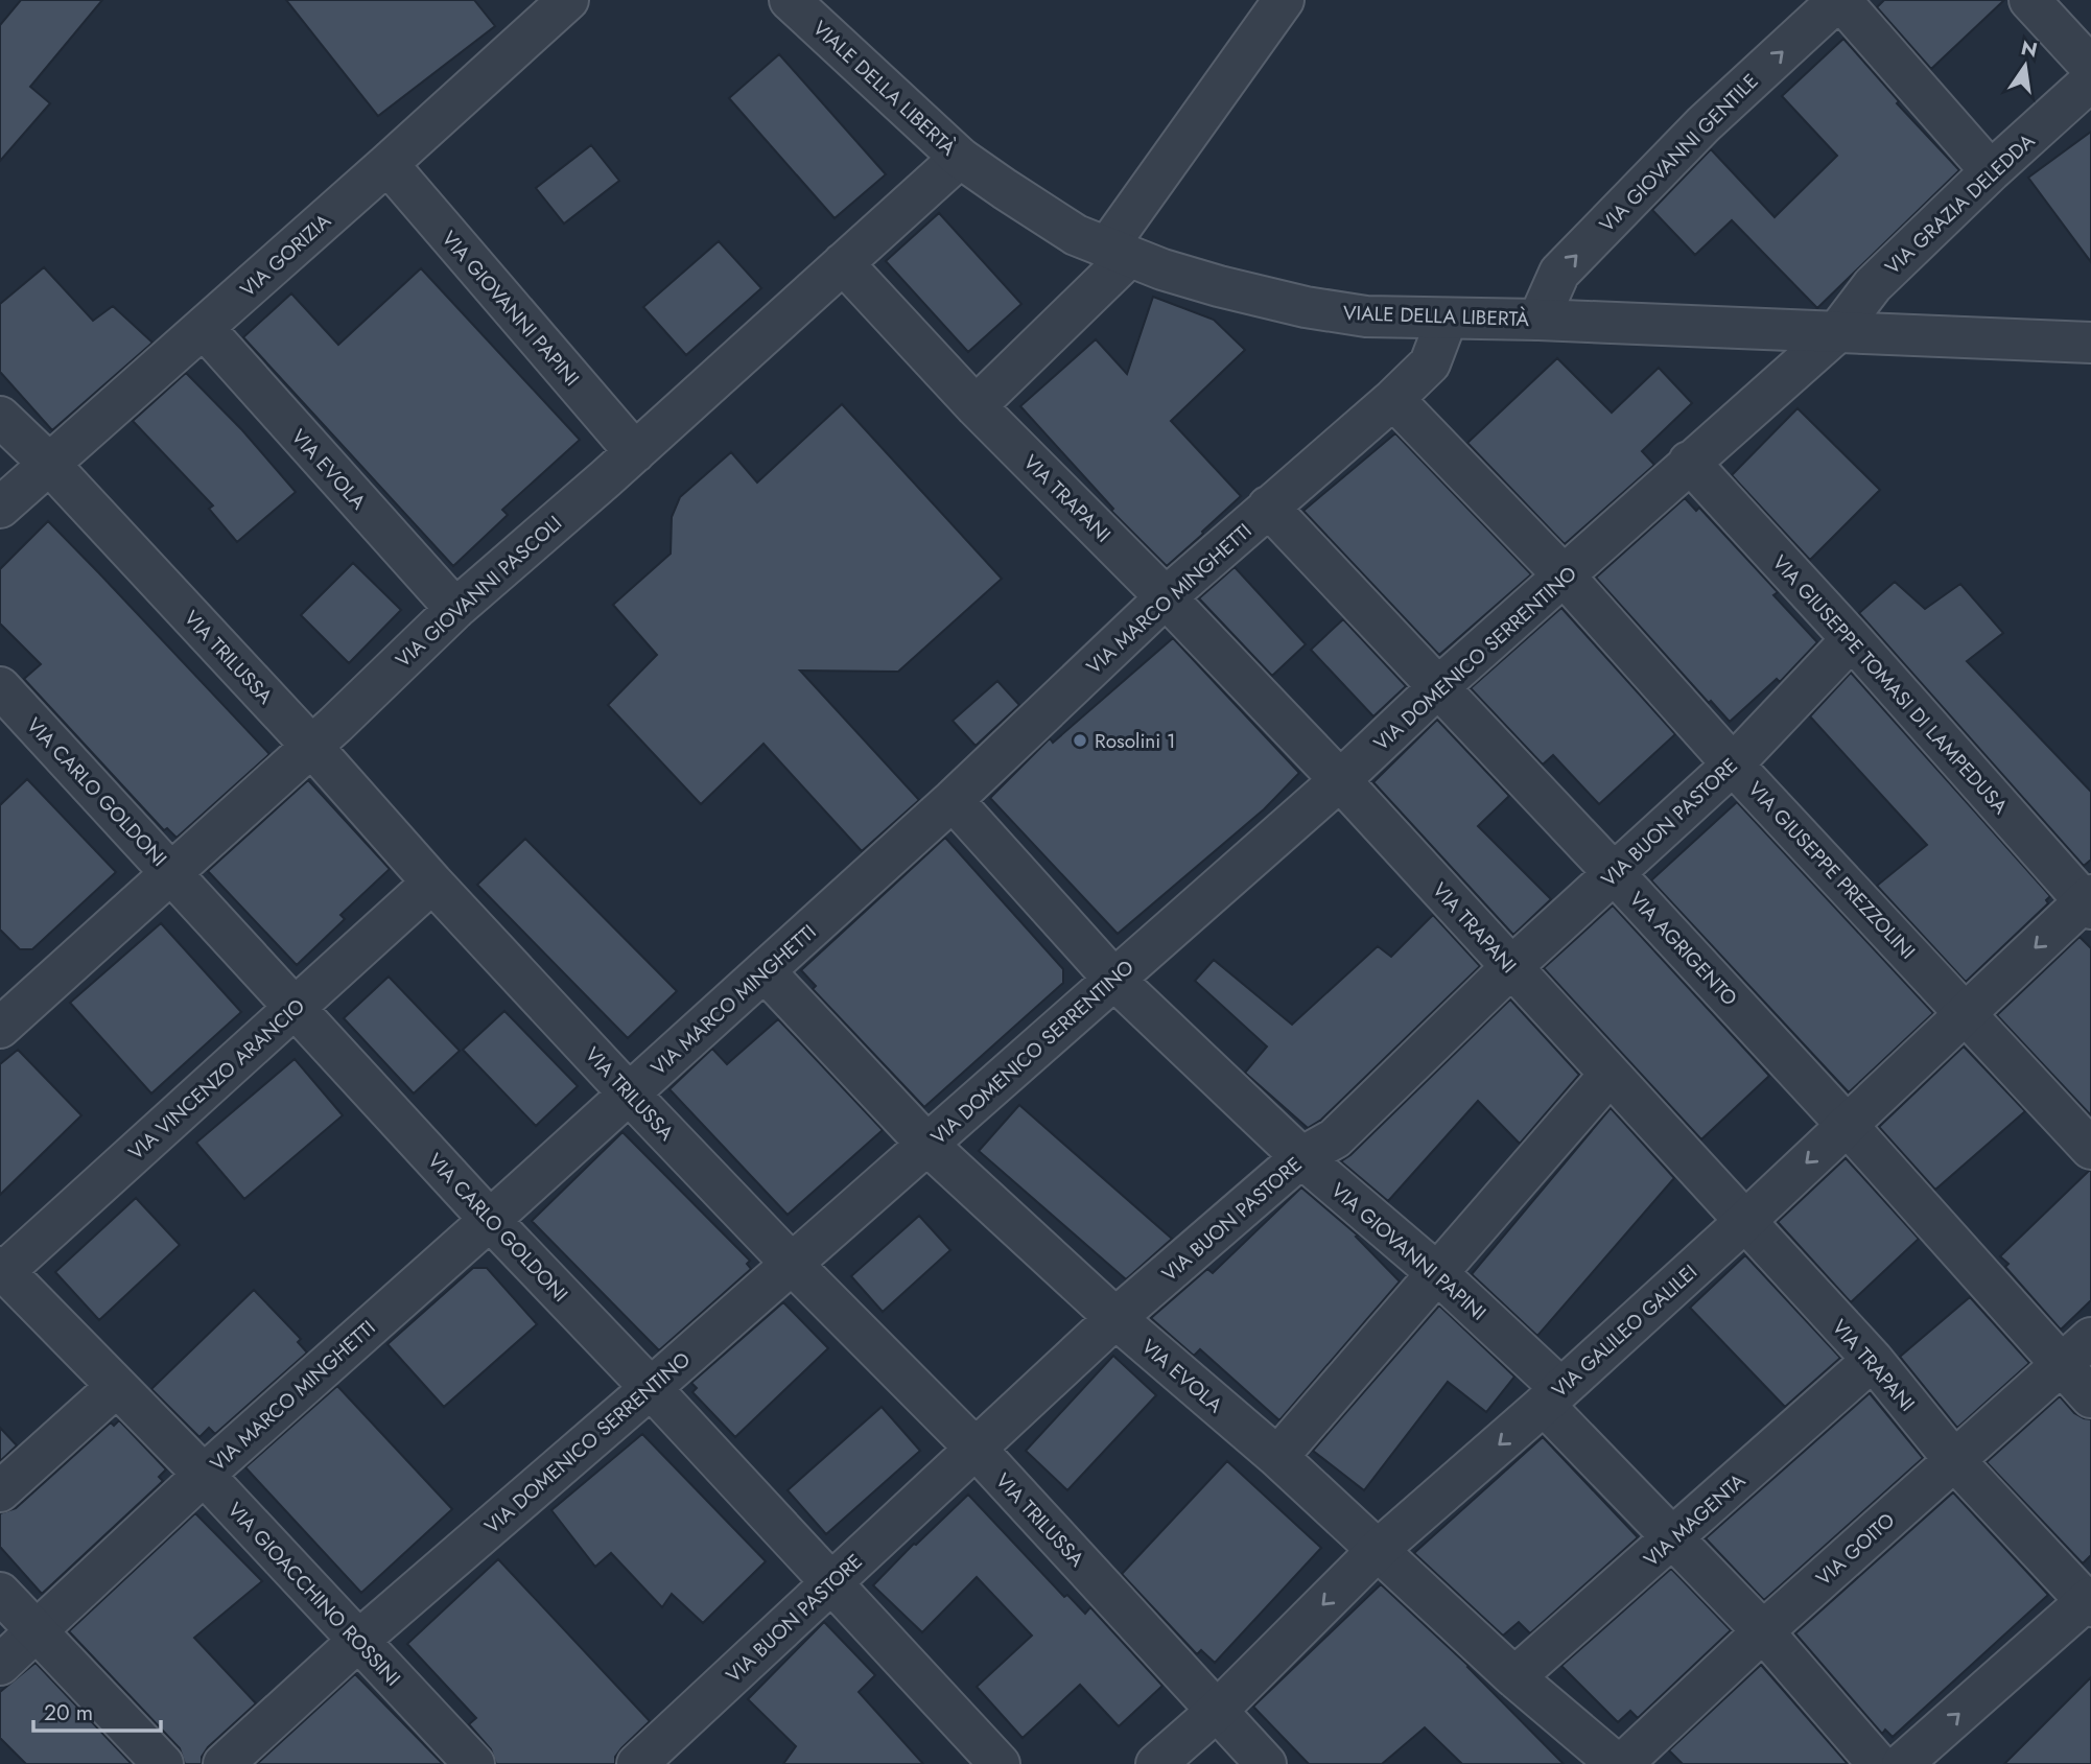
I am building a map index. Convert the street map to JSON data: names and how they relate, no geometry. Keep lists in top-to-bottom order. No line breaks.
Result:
{"streets":{"street":["VIALE DELLA LIBERTÀ","VIA GIOVANNI GENTILE","VIA GRAZIA DELEDDA","VIA GORIZIA","VIA GIOVANNI PAPINI","VIA EVOLA","VIA TRAPANI","VIA GIOVANNI PASCOLI","VIA MARCO MINGHETTI","VIA TRILUSSA","VIA DOMENICO SERRENTINO","VIA GIUSEPPE TOMASI DI LAMPEDUSA","VIA CARLO GOLDONI","VIA BUON PASTORE","VIA GIUSEPPE PREZZOLINI","VIA AGRIGENTO","VIA VINCENZO ARANCIO","VIA GALILEO GALILEI","VIA MAGENTA","VIA GOITO","VIA GIOACCHINO ROSSINI"]},"crossings":[["VIALE DELLA LIBERTÀ","VIA GIOVANNI GENTILE"],["VIALE DELLA LIBERTÀ","VIA GRAZIA DELEDDA"],["VIALE DELLA LIBERTÀ","VIA GIOVANNI PASCOLI"],["VIALE DELLA LIBERTÀ","VIA MARCO MINGHETTI"],["VIALE DELLA LIBERTÀ","VIA DOMENICO SERRENTINO"],["VIA GRAZIA DELEDDA","VIA DOMENICO SERRENTINO"],["VIA GORIZIA","VIA GIOVANNI PAPINI"],["VIA GORIZIA","VIA EVOLA"],["VIA GORIZIA","VIA TRILUSSA"],["VIA GIOVANNI PAPINI","VIA GIOVANNI PASCOLI"],["VIA GIOVANNI PAPINI","VIA MARCO MINGHETTI"],["VIA GIOVANNI PAPINI","VIA DOMENICO SERRENTINO"],["VIA GIOVANNI PAPINI","VIA BUON PASTORE"],["VIA GIOVANNI PAPINI","VIA GALILEO GALILEI"],["VIA GIOVANNI PAPINI","VIA MAGENTA"],["VIA GIOVANNI PAPINI","VIA GOITO"],["VIA EVOLA","VIA GIOVANNI PASCOLI"],["VIA EVOLA","VIA MARCO MINGHETTI"],["VIA EVOLA","VIA DOMENICO SERRENTINO"],["VIA EVOLA","VIA BUON PASTORE"],["VIA EVOLA","VIA GALILEO GALILEI"],["VIA EVOLA","VIA MAGENTA"],["VIA EVOLA","VIA GOITO"],["VIA TRAPANI","VIA GIOVANNI PASCOLI"],["VIA TRAPANI","VIA MARCO MINGHETTI"],["VIA TRAPANI","VIA DOMENICO SERRENTINO"],["VIA TRAPANI","VIA BUON PASTORE"],["VIA TRAPANI","VIA GALILEO GALILEI"],["VIA TRAPANI","VIA MAGENTA"],["VIA TRAPANI","VIA GOITO"],["VIA GIOVANNI PASCOLI","VIA TRILUSSA"],["VIA GIOVANNI PASCOLI","VIA CARLO GOLDONI"],["VIA MARCO MINGHETTI","VIA TRILUSSA"],["VIA MARCO MINGHETTI","VIA CARLO GOLDONI"],["VIA MARCO MINGHETTI","VIA GIUSEPPE PREZZOLINI"],["VIA MARCO MINGHETTI","VIA AGRIGENTO"],["VIA MARCO MINGHETTI","VIA GIOACCHINO ROSSINI"],["VIA TRILUSSA","VIA DOMENICO SERRENTINO"],["VIA TRILUSSA","VIA BUON PASTORE"],["VIA TRILUSSA","VIA VINCENZO ARANCIO"],["VIA TRILUSSA","VIA GALILEO GALILEI"],["VIA DOMENICO SERRENTINO","VIA GIUSEPPE TOMASI DI LAMPEDUSA"],["VIA DOMENICO SERRENTINO","VIA CARLO GOLDONI"],["VIA DOMENICO SERRENTINO","VIA GIUSEPPE PREZZOLINI"],["VIA DOMENICO SERRENTINO","VIA AGRIGENTO"],["VIA DOMENICO SERRENTINO","VIA GIOACCHINO ROSSINI"],["VIA GIUSEPPE TOMASI DI LAMPEDUSA","VIA BUON PASTORE"],["VIA GIUSEPPE TOMASI DI LAMPEDUSA","VIA GALILEO GALILEI"],["VIA CARLO GOLDONI","VIA BUON PASTORE"],["VIA CARLO GOLDONI","VIA VINCENZO ARANCIO"],["VIA BUON PASTORE","VIA GIUSEPPE PREZZOLINI"],["VIA BUON PASTORE","VIA AGRIGENTO"],["VIA GIUSEPPE PREZZOLINI","VIA GALILEO GALILEI"],["VIA AGRIGENTO","VIA GALILEO GALILEI"],["VIA AGRIGENTO","VIA GOITO"],["VIA VINCENZO ARANCIO","VIA GIOACCHINO ROSSINI"]],"one_way":["VIA GIOVANNI GENTILE"],"places":["Rosolini 1"],"scale_bar":"20 m","north":"top"}
